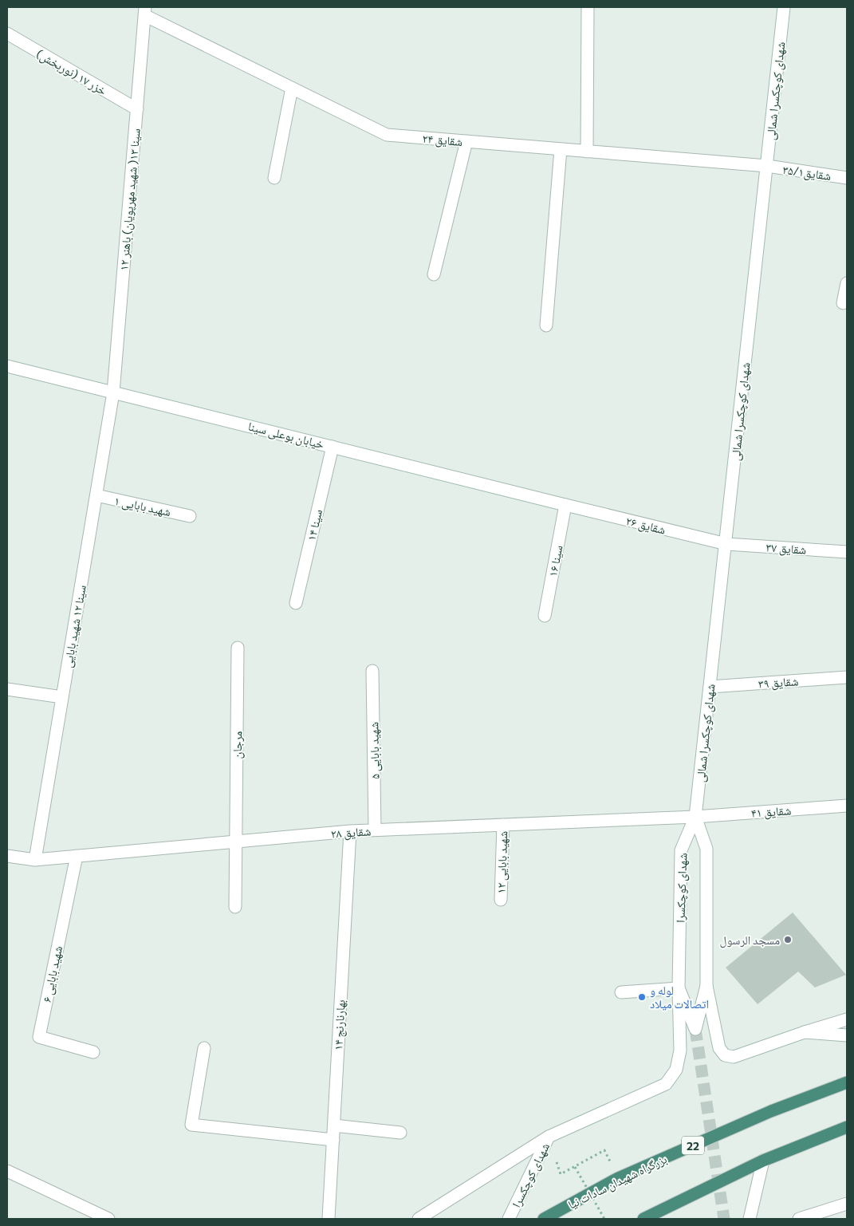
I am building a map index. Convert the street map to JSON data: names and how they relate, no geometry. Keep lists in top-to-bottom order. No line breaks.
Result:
{"streets":{"highway":["22","بزرگراه شهیدان سادات نیا"],"street":["خزر ۱۷ (نوربخش)","شهدای کوچکسرا شمالی","شقایق ۲۴","شقایق۳۵/۱","سینا ۱۳( شهید مهرپویان) باهنر ۱۲","خیابان بوعلی سینا","شهید بابایی ۱","سینا ۱۴","شقایق ۲۶","شقایق ۳۷","سینا ۱۶","سینا ۱۲ شهید بابایی","شقایق ۳۹","مرجان","شهید بابایی ۵","شقایق ۴۱","شقایق ۲۸","شهید بابایی ۱۲","شهدای کوچکسرا","شهید بابایی ۶","بهارنارنج ۱۴"]},"crossings":[["خزر ۱۷ (نوربخش)","سینا ۱۳( شهید مهرپویان) باهنر ۱۲"],["شهدای کوچکسرا شمالی","شقایق ۲۴"],["شهدای کوچکسرا شمالی","شقایق۳۵/۱"],["شهدای کوچکسرا شمالی","شقایق ۲۶"],["شهدای کوچکسرا شمالی","شقایق ۳۷"],["شهدای کوچکسرا شمالی","شقایق ۳۹"],["شهدای کوچکسرا شمالی","شقایق ۴۱"],["شهدای کوچکسرا شمالی","شقایق ۲۸"],["شهدای کوچکسرا شمالی","شهدای کوچکسرا"],["شقایق ۲۴","شقایق۳۵/۱"],["شقایق ۲۴","سینا ۱۳( شهید مهرپویان) باهنر ۱۲"],["سینا ۱۳( شهید مهرپویان) باهنر ۱۲","خیابان بوعلی سینا"],["سینا ۱۳( شهید مهرپویان) باهنر ۱۲","سینا ۱۲ شهید بابایی"],["خیابان بوعلی سینا","سینا ۱۴"],["خیابان بوعلی سینا","شقایق ۲۶"],["خیابان بوعلی سینا","سینا ۱۶"],["خیابان بوعلی سینا","سینا ۱۲ شهید بابایی"],["شهید بابایی ۱","سینا ۱۲ شهید بابایی"],["شقایق ۲۶","شقایق ۳۷"],["شقایق ۲۶","سینا ۱۶"],["سینا ۱۲ شهید بابایی","شقایق ۲۸"],["مرجان","شقایق ۲۸"],["شهید بابایی ۵","شقایق ۲۸"],["شقایق ۴۱","شقایق ۲۸"],["شقایق ۴۱","شهدای کوچکسرا"],["شقایق ۲۸","شهید بابایی ۱۲"],["شقایق ۲۸","شهدای کوچکسرا"],["شقایق ۲۸","شهید بابایی ۶"],["شقایق ۲۸","بهارنارنج ۱۴"]],"places":["مسجد الرسول","لوله و اتصالات میلاد"]}
